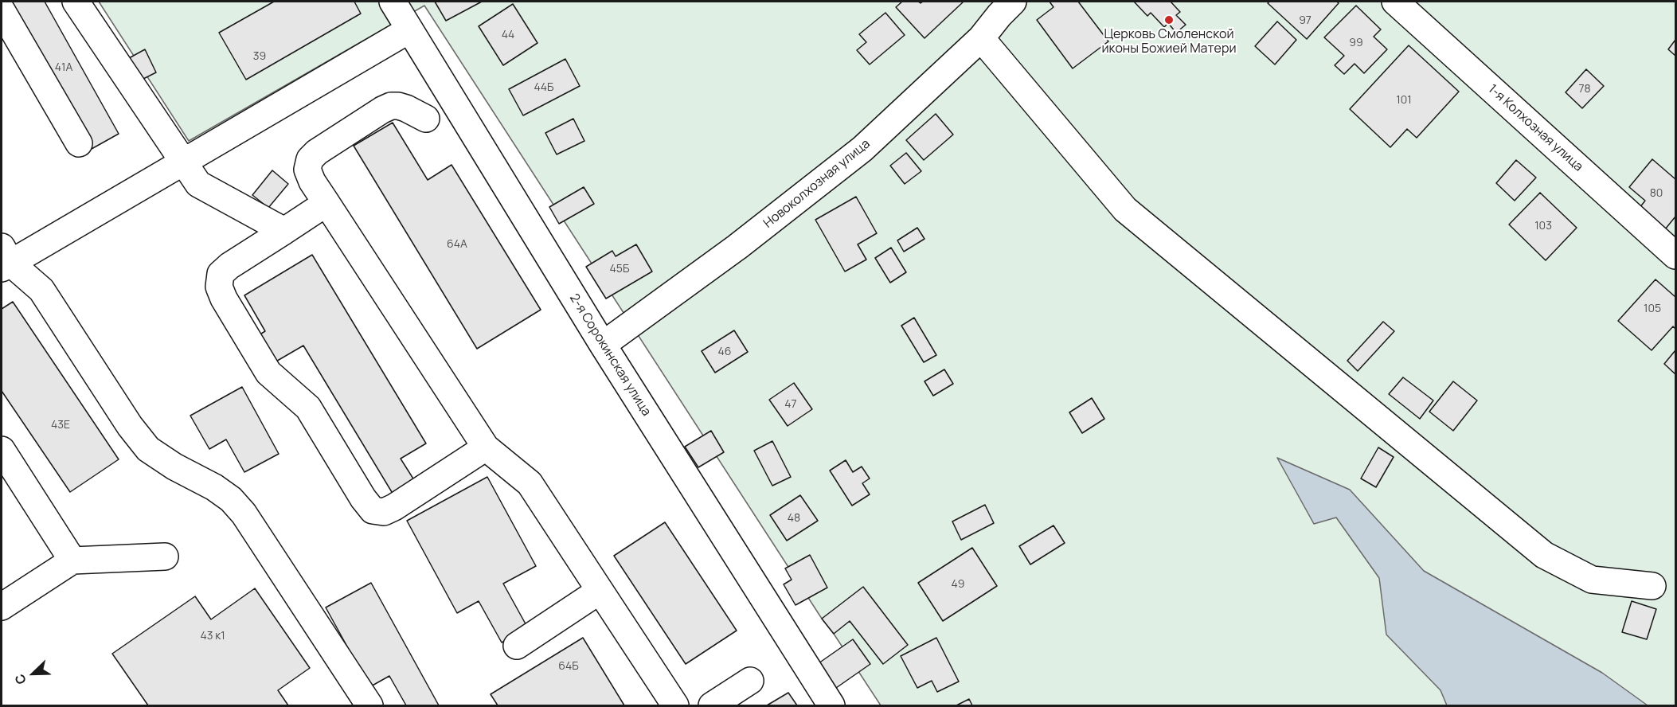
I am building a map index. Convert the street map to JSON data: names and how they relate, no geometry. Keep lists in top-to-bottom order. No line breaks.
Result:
{"streets":{"street":["1-я Колхозная улица","Новоколхозная улица","2-я Сорокинская улица"]},"crossings":[["Новоколхозная улица","2-я Сорокинская улица"]],"places":["Церковь Смоленской иконы Божией Матери"],"house_numbers":["97","44","99","39","41А","44Б","78","101","80","103","64А","45Б","105","46","47","43Е","48","49","43 к1","64Б"],"north":"bottom left"}
